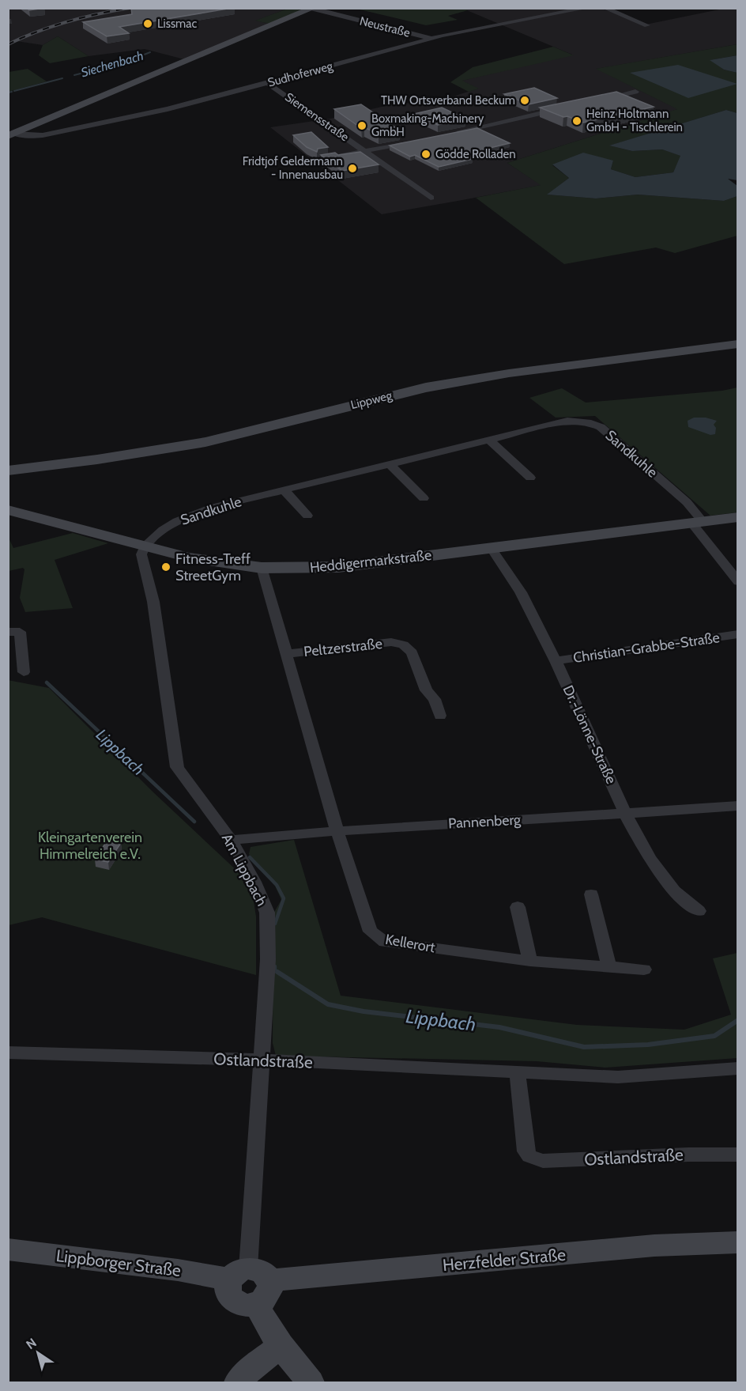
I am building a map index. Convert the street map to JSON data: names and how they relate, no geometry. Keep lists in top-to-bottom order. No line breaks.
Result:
{"streets":{"street":["Neustraße","Sudhoferweg","Siemensstraße","Lippweg","Sandkuhle","Heddigermarkstraße","Peltzerstraße","Christian-Grabbe-Straße","Dr.-Lönne-Straße","Pannenberg","Am Lippbach","Kellerort","Ostlandstraße","Herzfelder Straße","Lippborger Straße"]},"crossings":[["Neustraße","Sudhoferweg"],["Sudhoferweg","Siemensstraße"],["Sandkuhle","Heddigermarkstraße"],["Sandkuhle","Am Lippbach"],["Heddigermarkstraße","Peltzerstraße"],["Heddigermarkstraße","Dr.-Lönne-Straße"],["Heddigermarkstraße","Am Lippbach"],["Peltzerstraße","Pannenberg"],["Peltzerstraße","Kellerort"],["Christian-Grabbe-Straße","Dr.-Lönne-Straße"],["Dr.-Lönne-Straße","Pannenberg"],["Pannenberg","Am Lippbach"],["Pannenberg","Kellerort"],["Am Lippbach","Ostlandstraße"],["Am Lippbach","Herzfelder Straße"],["Am Lippbach","Lippborger Straße"],["Herzfelder Straße","Lippborger Straße"]],"water":["Siechenbach","Lippbach"],"parks":["Kleingartenverein Himmelreich e.V."],"places":["Lissmac","THW Ortsverband Beckum","Heinz Holtmann GmbH - Tischlerein","Boxmaking-Machinery GmbH","Gödde Rolladen","Fridtjof Geldermann - Innenausbau","Fitness-Treff StreetGym"],"north":"top left"}
